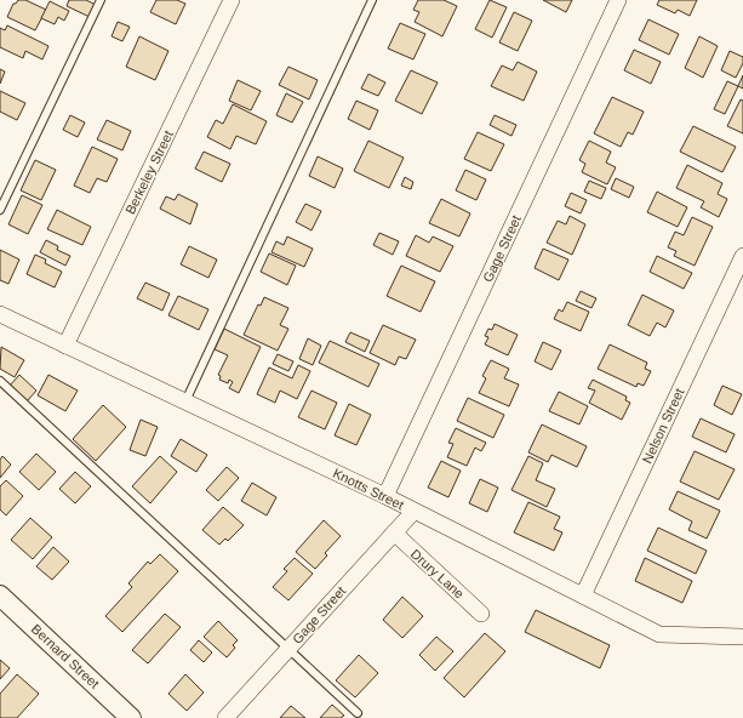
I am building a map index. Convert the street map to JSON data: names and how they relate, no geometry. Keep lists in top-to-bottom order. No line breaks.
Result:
{"streets":{"street":["Berkeley Street","Gage Street","Nelson Street","Knotts Street","Drury Lane","Bernard Street"]},"crossings":[["Berkeley Street","Knotts Street"],["Gage Street","Knotts Street"],["Gage Street","Drury Lane"],["Nelson Street","Knotts Street"]]}
